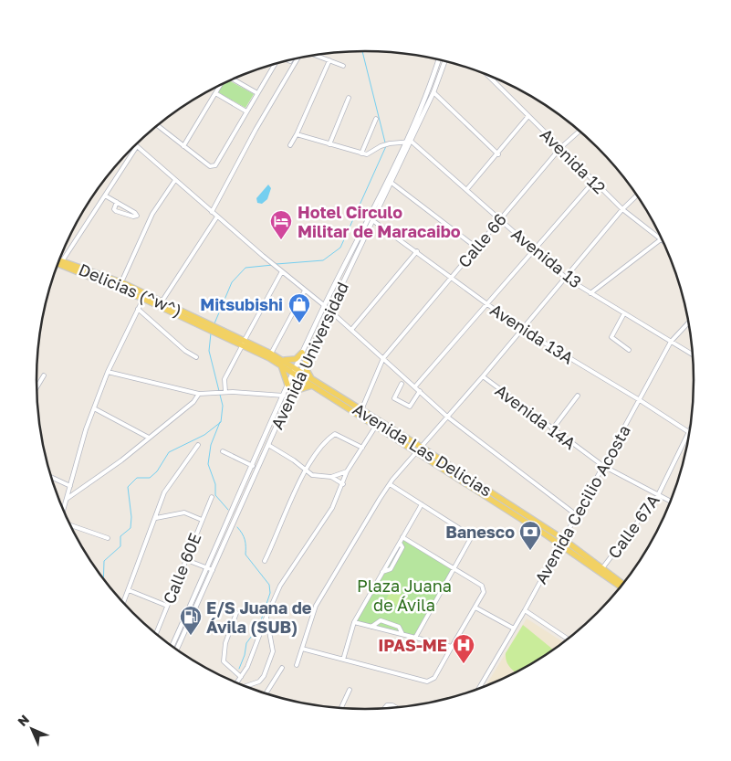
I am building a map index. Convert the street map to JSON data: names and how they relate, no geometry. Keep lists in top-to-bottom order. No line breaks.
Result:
{"streets":{"main road":["Delicias (^w^)","Avenida Las Delicias"],"street":["Avenida 12","Calle 66","Avenida 13","Avenida 13A","Avenida Universidad","Avenida 14A","Avenida Cecilio Acosta","Calle 67A","Calle 60E"]},"crossings":[["Avenida 12","Calle 66"],["Calle 66","Avenida 13"],["Calle 66","Avenida 13A"],["Calle 66","Avenida Las Delicias"],["Avenida 13","Avenida Universidad"],["Avenida 13","Avenida Cecilio Acosta"],["Delicias (^w^)","Avenida Las Delicias"],["Avenida 13A","Avenida Universidad"],["Avenida 13A","Avenida Cecilio Acosta"],["Avenida 13A","Calle 67A"],["Avenida Universidad","Avenida Las Delicias"],["Avenida 14A","Avenida Las Delicias"],["Avenida 14A","Avenida Cecilio Acosta"],["Avenida 14A","Calle 67A"],["Avenida Las Delicias","Avenida Cecilio Acosta"],["Avenida Las Delicias","Calle 67A"]],"parks":["Plaza Juana de Ávila"],"places":{"hotel":["Hotel Circulo Militar de Maracaibo"],"shop":["Mitsubishi"],"bank":["Banesco"],"fuel station":["E/S Juana de Ávila (SUB)"],"hospital":["IPAS-ME"]},"north":"top left"}
